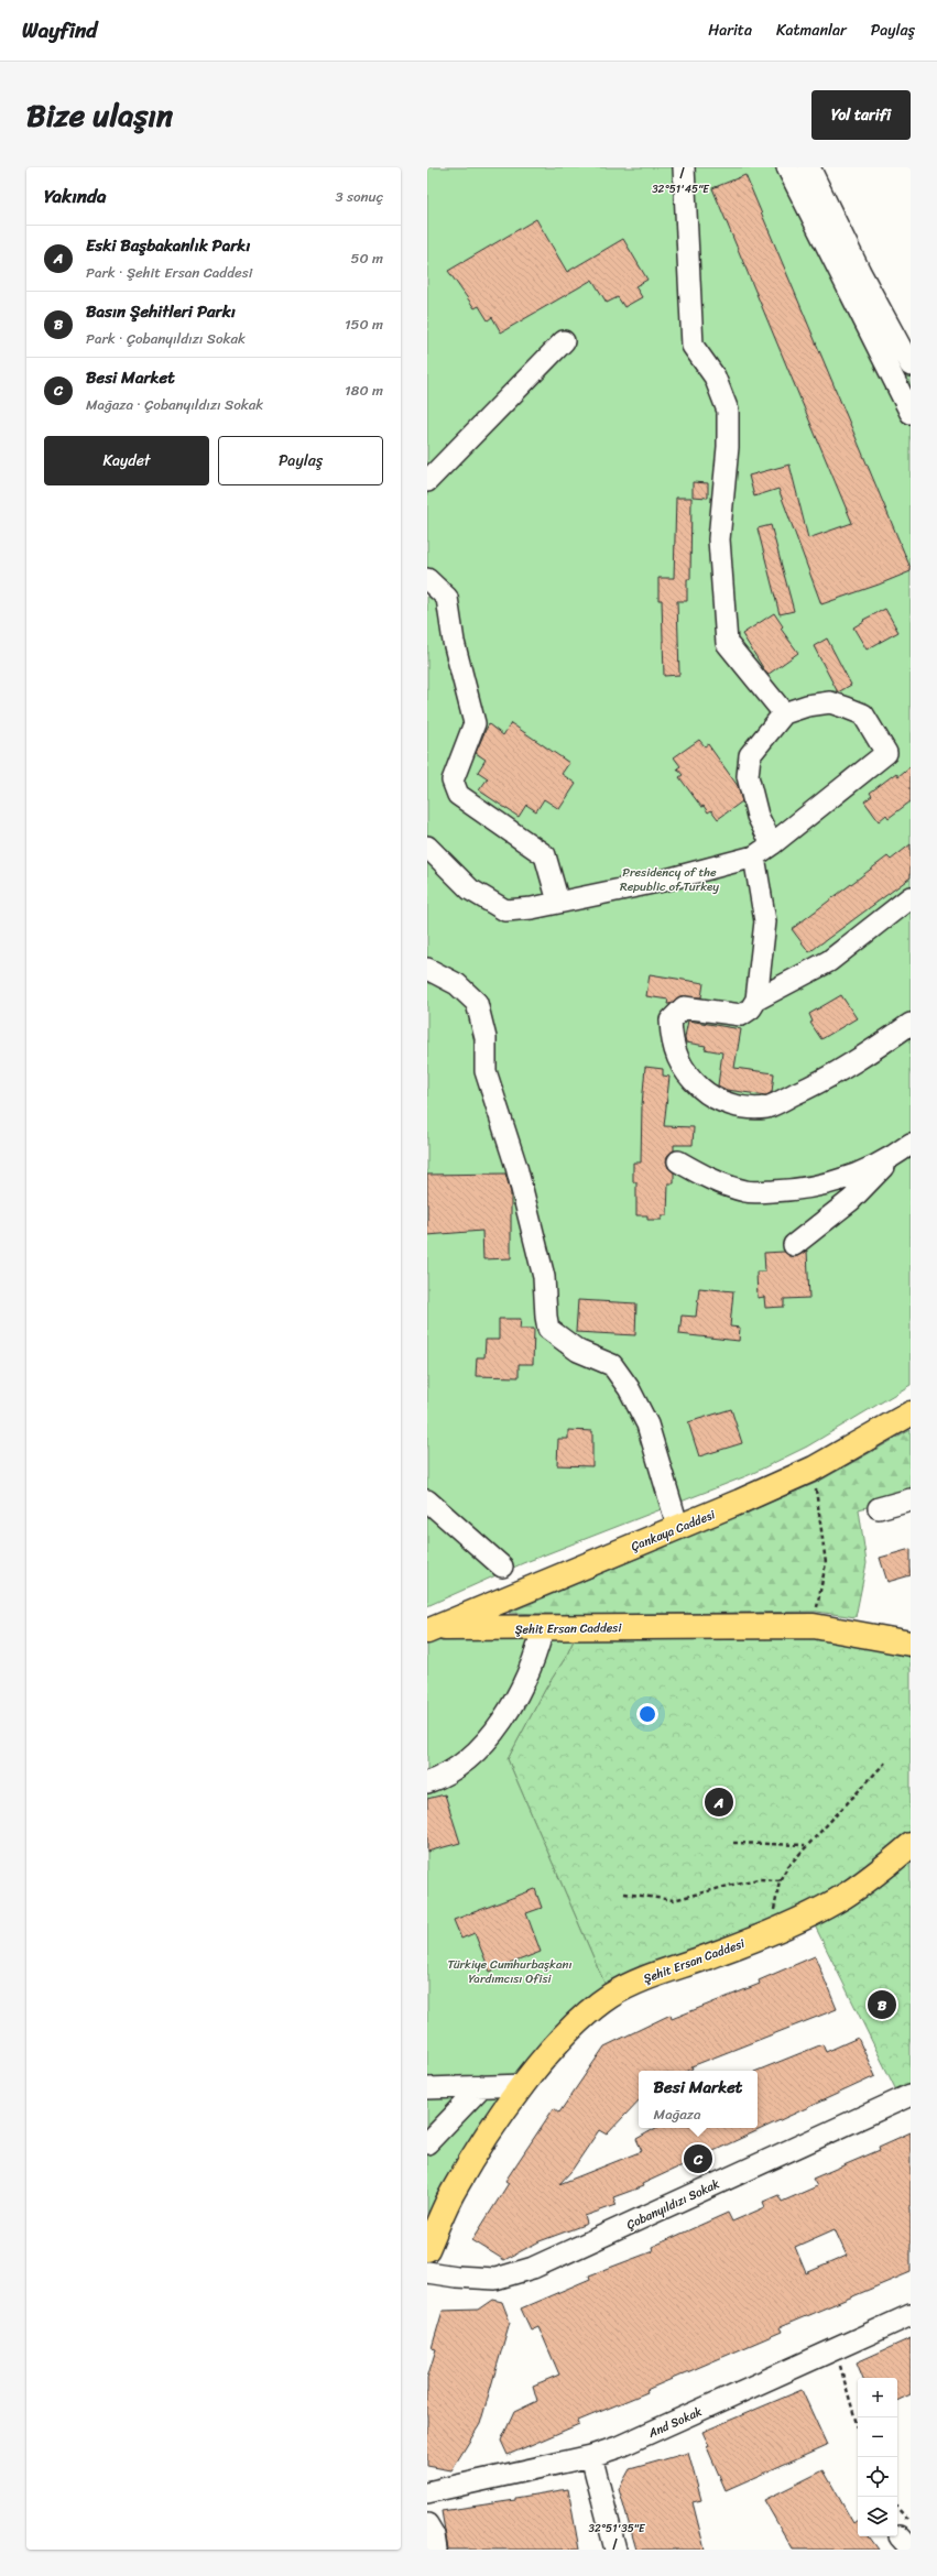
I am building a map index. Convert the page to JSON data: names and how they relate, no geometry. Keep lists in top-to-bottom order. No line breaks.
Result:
{"streets":{"main road":["Çankaya Caddesi","Şehit Ersan Caddesi"],"street":["Çobanyıldızı Sokak","And Sokak"]},"crossings":[["Çankaya Caddesi","Şehit Ersan Caddesi"]],"parks":["Presidency of the Republic of Turkey","Türkiye Cumhurbaşkanı Yardımcısı Ofisi"],"page":{"header":"Wayfind","nav":["Harita","Katmanlar","Paylaş"],"title":"Bize ulaşın","buttons":["Yol tarifi",["Kaydet","Paylaş"]],"heading":["Yakında","3 sonuç"],"list":[{"mark":"A","name":"Eski Başbakanlık Parkı","note":"Park · Şehit Ersan Caddesi","value":"50 m"},{"mark":"B","name":"Basın Şehitleri Parkı","note":"Park · Çobanyıldızı Sokak","value":"150 m"},{"mark":"C","name":"Besi Market","note":"Mağaza · Çobanyıldızı Sokak","value":"180 m"}],"pins":["A","B","C"],"popup":["Besi Market","Mağaza"],"map_buttons":["+","−"]},"coordinates":["32°51'45\"E","32°51'35\"E"]}
